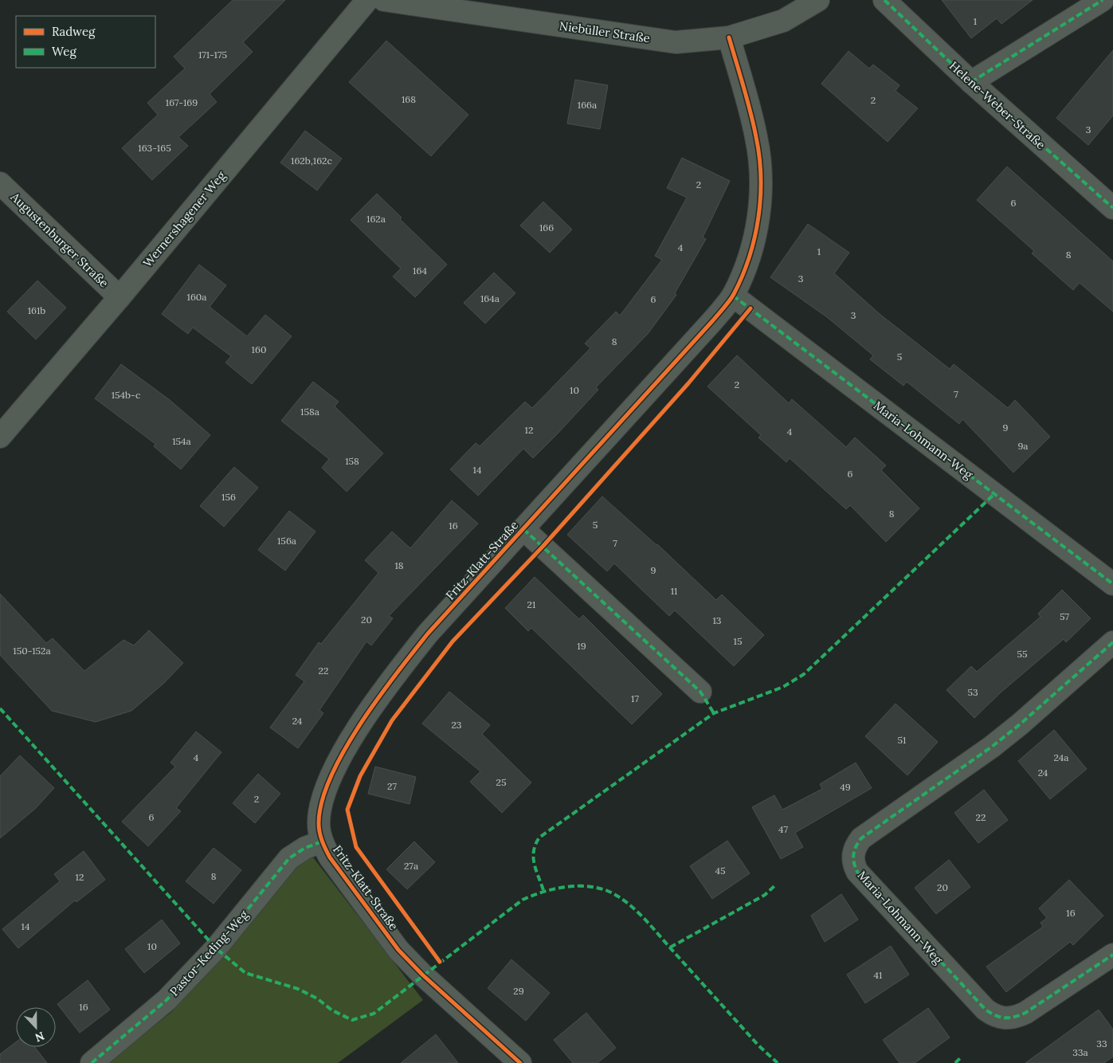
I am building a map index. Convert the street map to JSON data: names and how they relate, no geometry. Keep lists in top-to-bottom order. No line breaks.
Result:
{"streets":{"street":["Niebüller Straße","Helene-Weber-Straße","Wernershagener Weg","Augustenburger Straße","Maria-Lohmann-Weg","Fritz-Klatt-Straße","Pastor-Keding-Weg"]},"crossings":[["Niebüller Straße","Fritz-Klatt-Straße"],["Wernershagener Weg","Augustenburger Straße"],["Maria-Lohmann-Weg","Fritz-Klatt-Straße"],["Fritz-Klatt-Straße","Pastor-Keding-Weg"]],"house_numbers":["1","171-175","168","2","167-169","166a","3","163-165","162b,162c","2","6","162a","166","4","1","8","164","3","160a","164a","6","161b","3","8","160","5","2","10","7","154b-c","158a","9","12","4","154a","9a","158","14","6","156","8","5","16","156a","7","18","9","11","21","57","20","13","15","19","150-152a","55","22","53","17","24","23","51","4","24a","24","25","27","49","2","6","22","47","27a","45","8","12","20","16","14","10","41","29","16","33","33a"],"legend":["Radweg","Weg"],"north":"bottom"}
